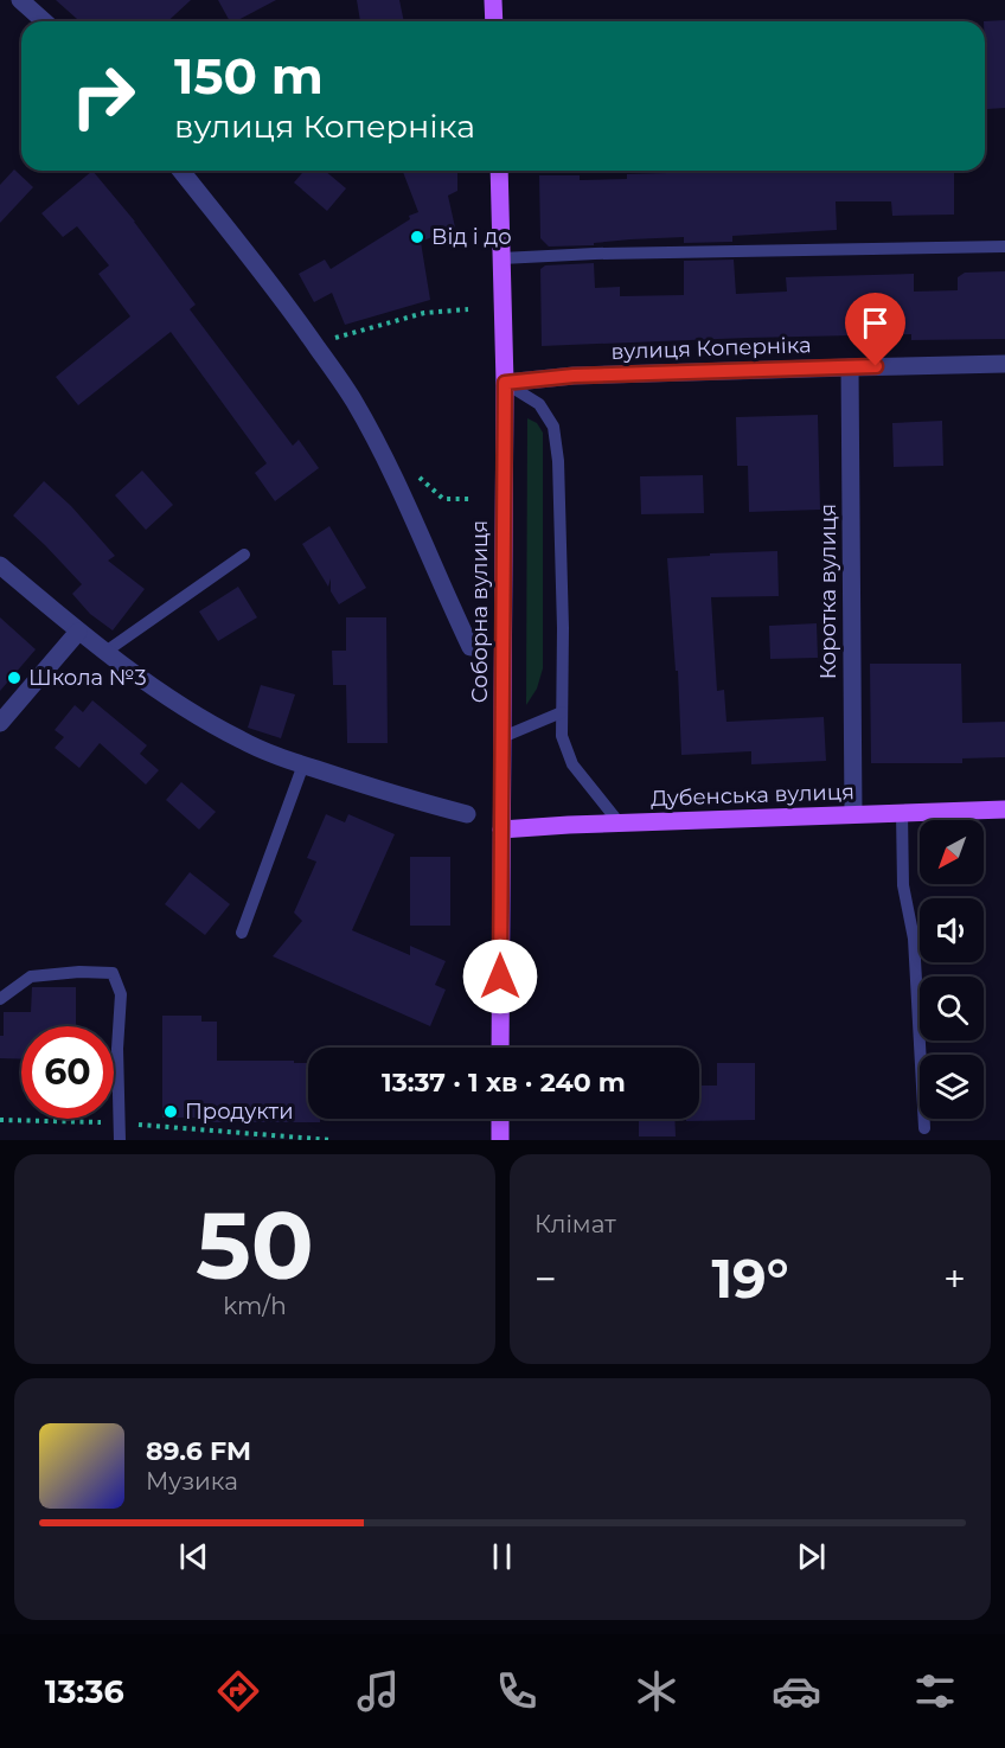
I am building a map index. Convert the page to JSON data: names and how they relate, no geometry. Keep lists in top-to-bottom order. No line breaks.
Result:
{"streets":{"main road":["Соборна вулиця","Дубенська вулиця"],"street":["вулиця Коперніка","Коротка вулиця"]},"crossings":[["вулиця Коперніка","Коротка вулиця"],["вулиця Коперніка","Соборна вулиця"],["Коротка вулиця","Дубенська вулиця"],["Соборна вулиця","Дубенська вулиця"]],"places":["Від і до","Школа №3","Продукти"],"north":"bottom left","page":{"turn":["150 m","вулиця Коперніка"],"limit":"60","trip":"13:37 · 1 хв · 240 m","tile":[["50","km/h"],"Клімат"],"heat":["−","19°","+"],"song":["89.6 FM","Музика"],"tabs":"13:36"}}
